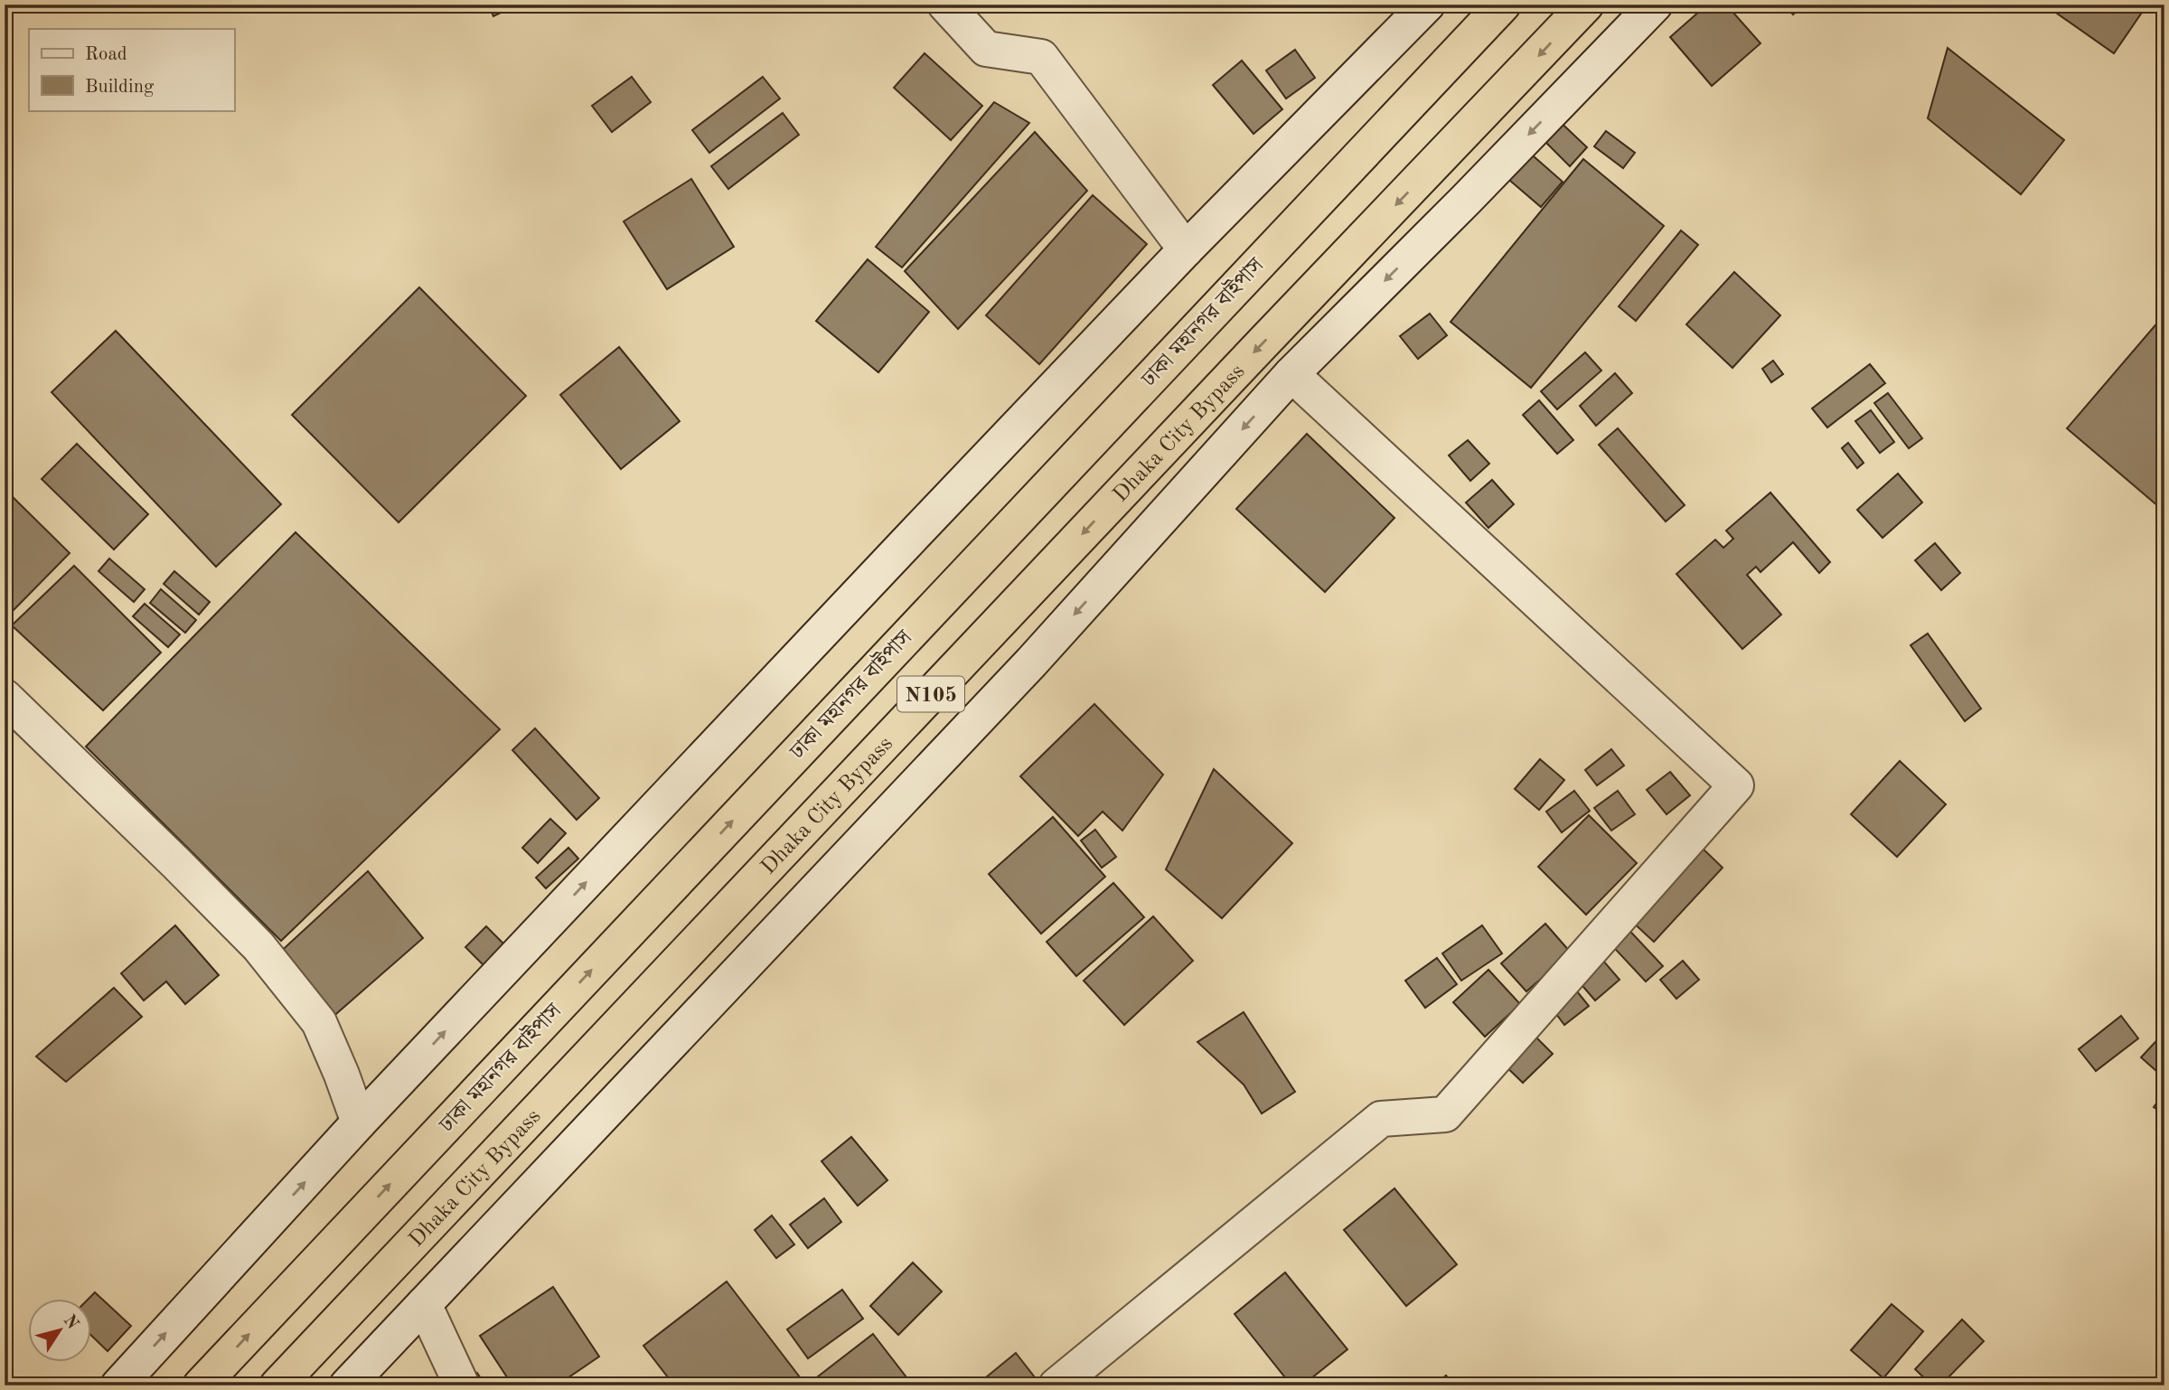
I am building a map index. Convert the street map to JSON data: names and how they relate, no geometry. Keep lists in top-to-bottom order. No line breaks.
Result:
{"streets":{"highway":["ঢাকা মহানগর বাইপাস","Dhaka City Bypass","N105"]},"one_way":["ঢাকা মহানগর বাইপাস","Dhaka City Bypass"],"legend":["Road","Building"],"north":"top right"}
